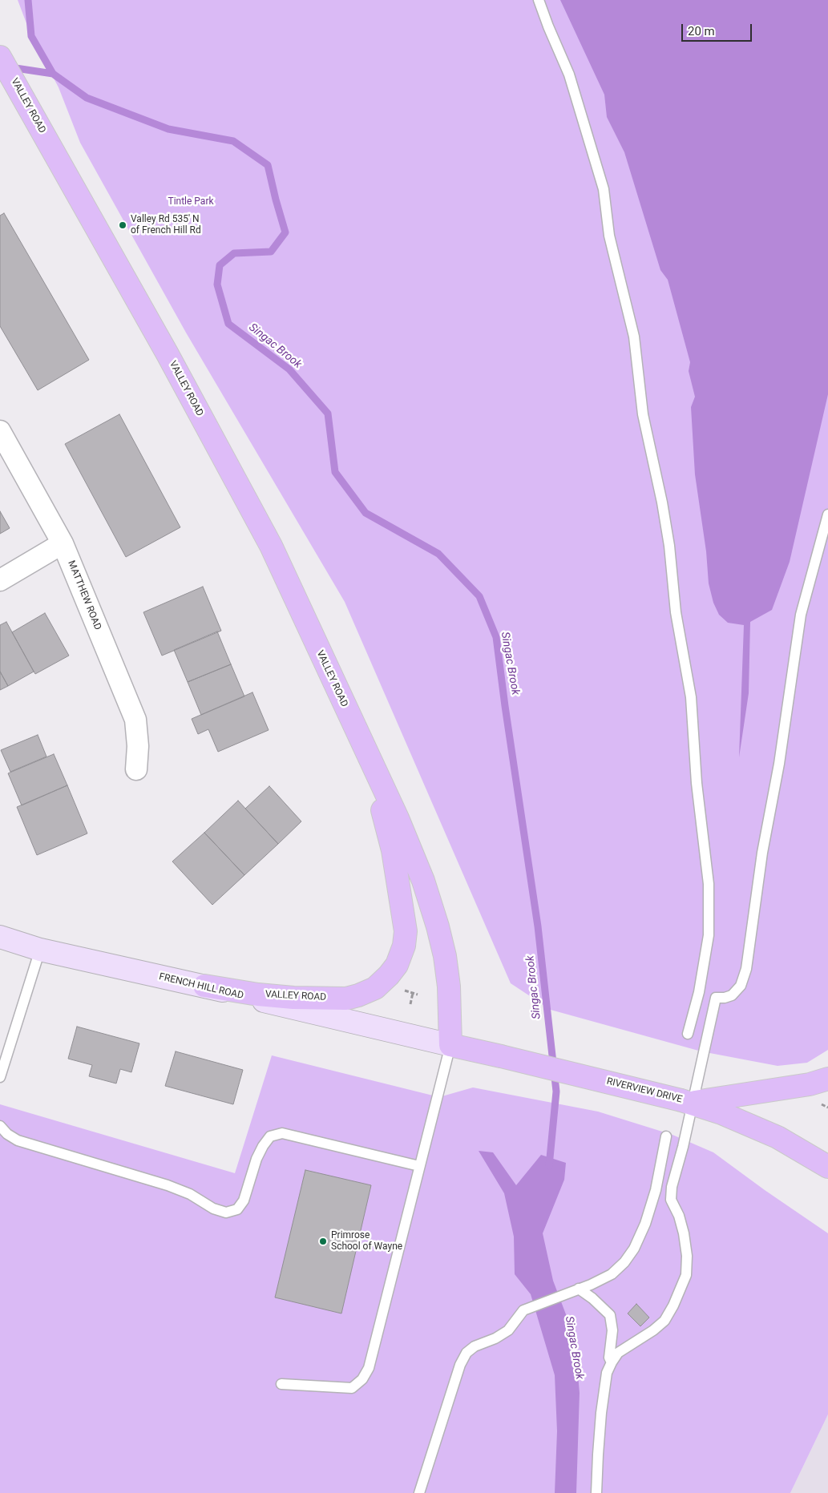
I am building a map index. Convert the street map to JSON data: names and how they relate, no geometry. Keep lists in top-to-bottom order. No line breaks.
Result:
{"streets":{"main road":["VALLEY ROAD","FRENCH HILL ROAD","RIVERVIEW DRIVE"],"street":["MATTHEW ROAD"]},"crossings":[["VALLEY ROAD","FRENCH HILL ROAD"],["VALLEY ROAD","RIVERVIEW DRIVE"],["FRENCH HILL ROAD","RIVERVIEW DRIVE"]],"water":["Singac Brook"],"parks":["Tintle Park"],"places":["Valley Rd 535' N of French Hill Rd","Primrose School of Wayne"],"scale_bar":"20 m"}
